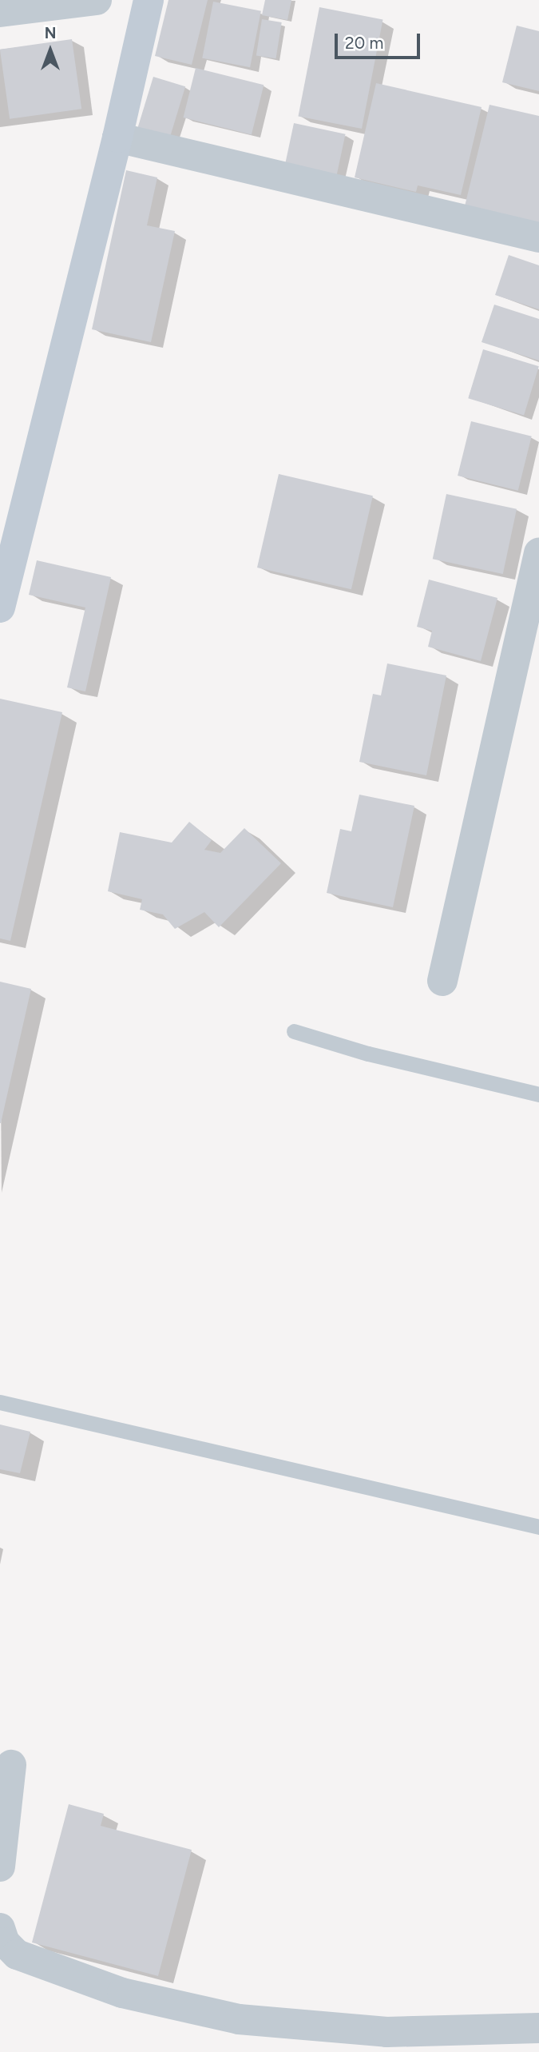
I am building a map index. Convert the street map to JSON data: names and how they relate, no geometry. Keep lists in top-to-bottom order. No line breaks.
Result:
{"scale_bar":"20 m","north":"top"}
